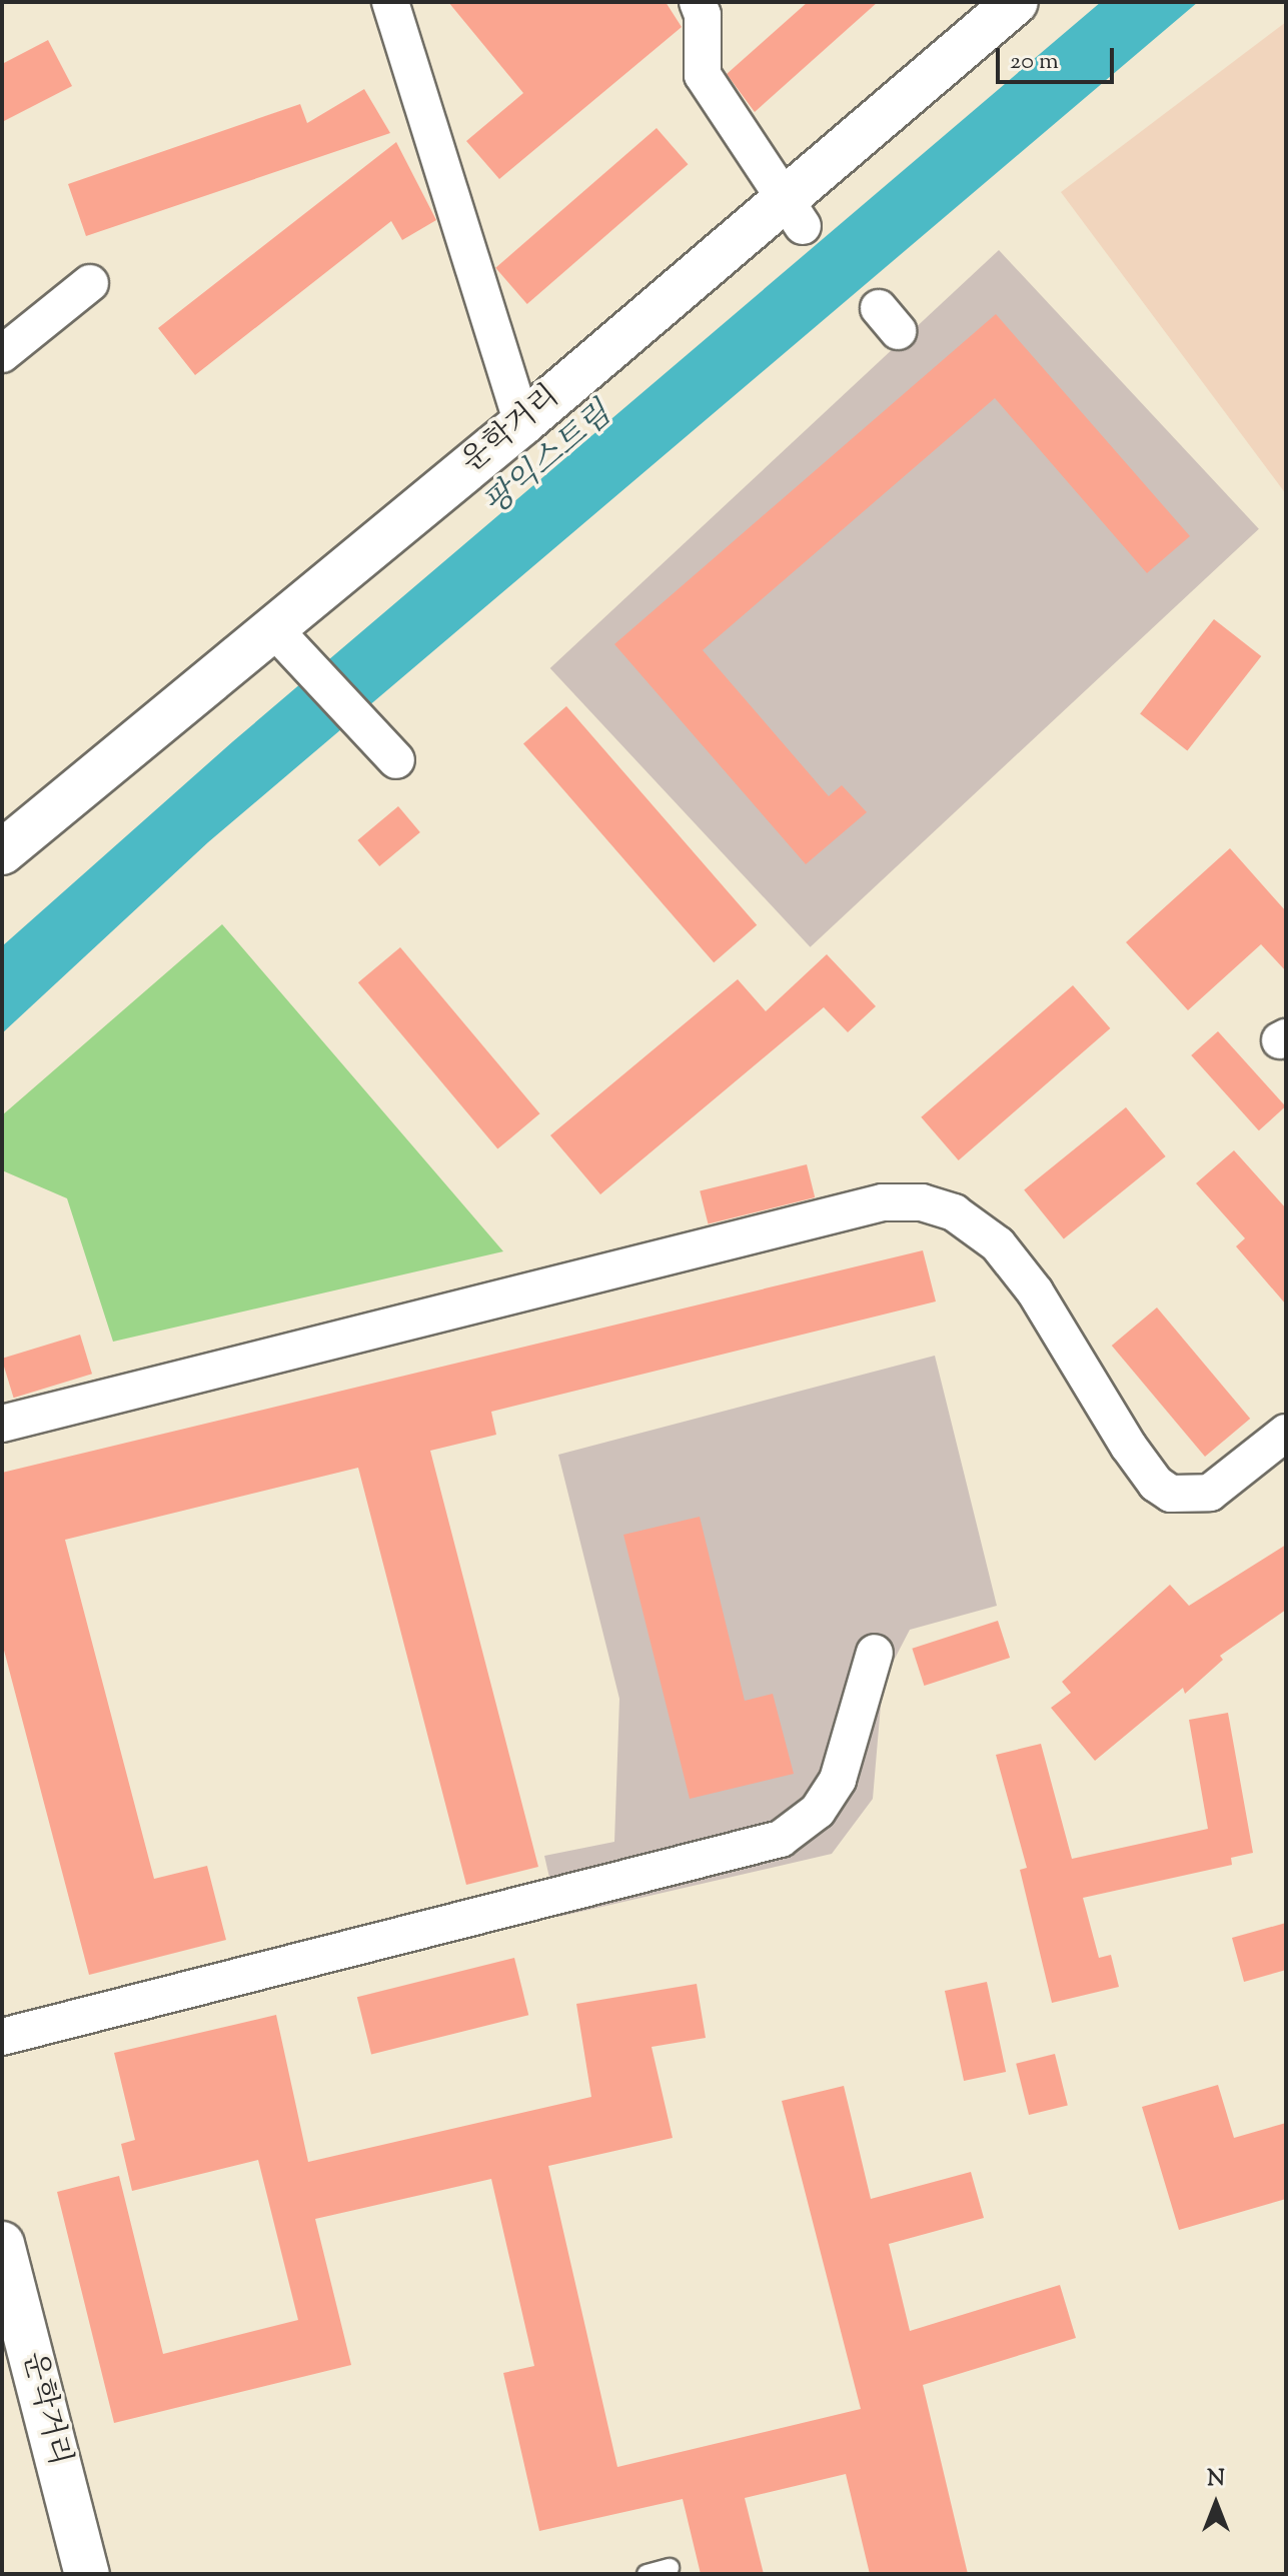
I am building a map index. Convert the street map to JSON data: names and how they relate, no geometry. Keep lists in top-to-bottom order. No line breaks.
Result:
{"streets":{"main road":["운학거리"]},"water":["팡익스트림"],"scale_bar":"20 m","north":"top"}
